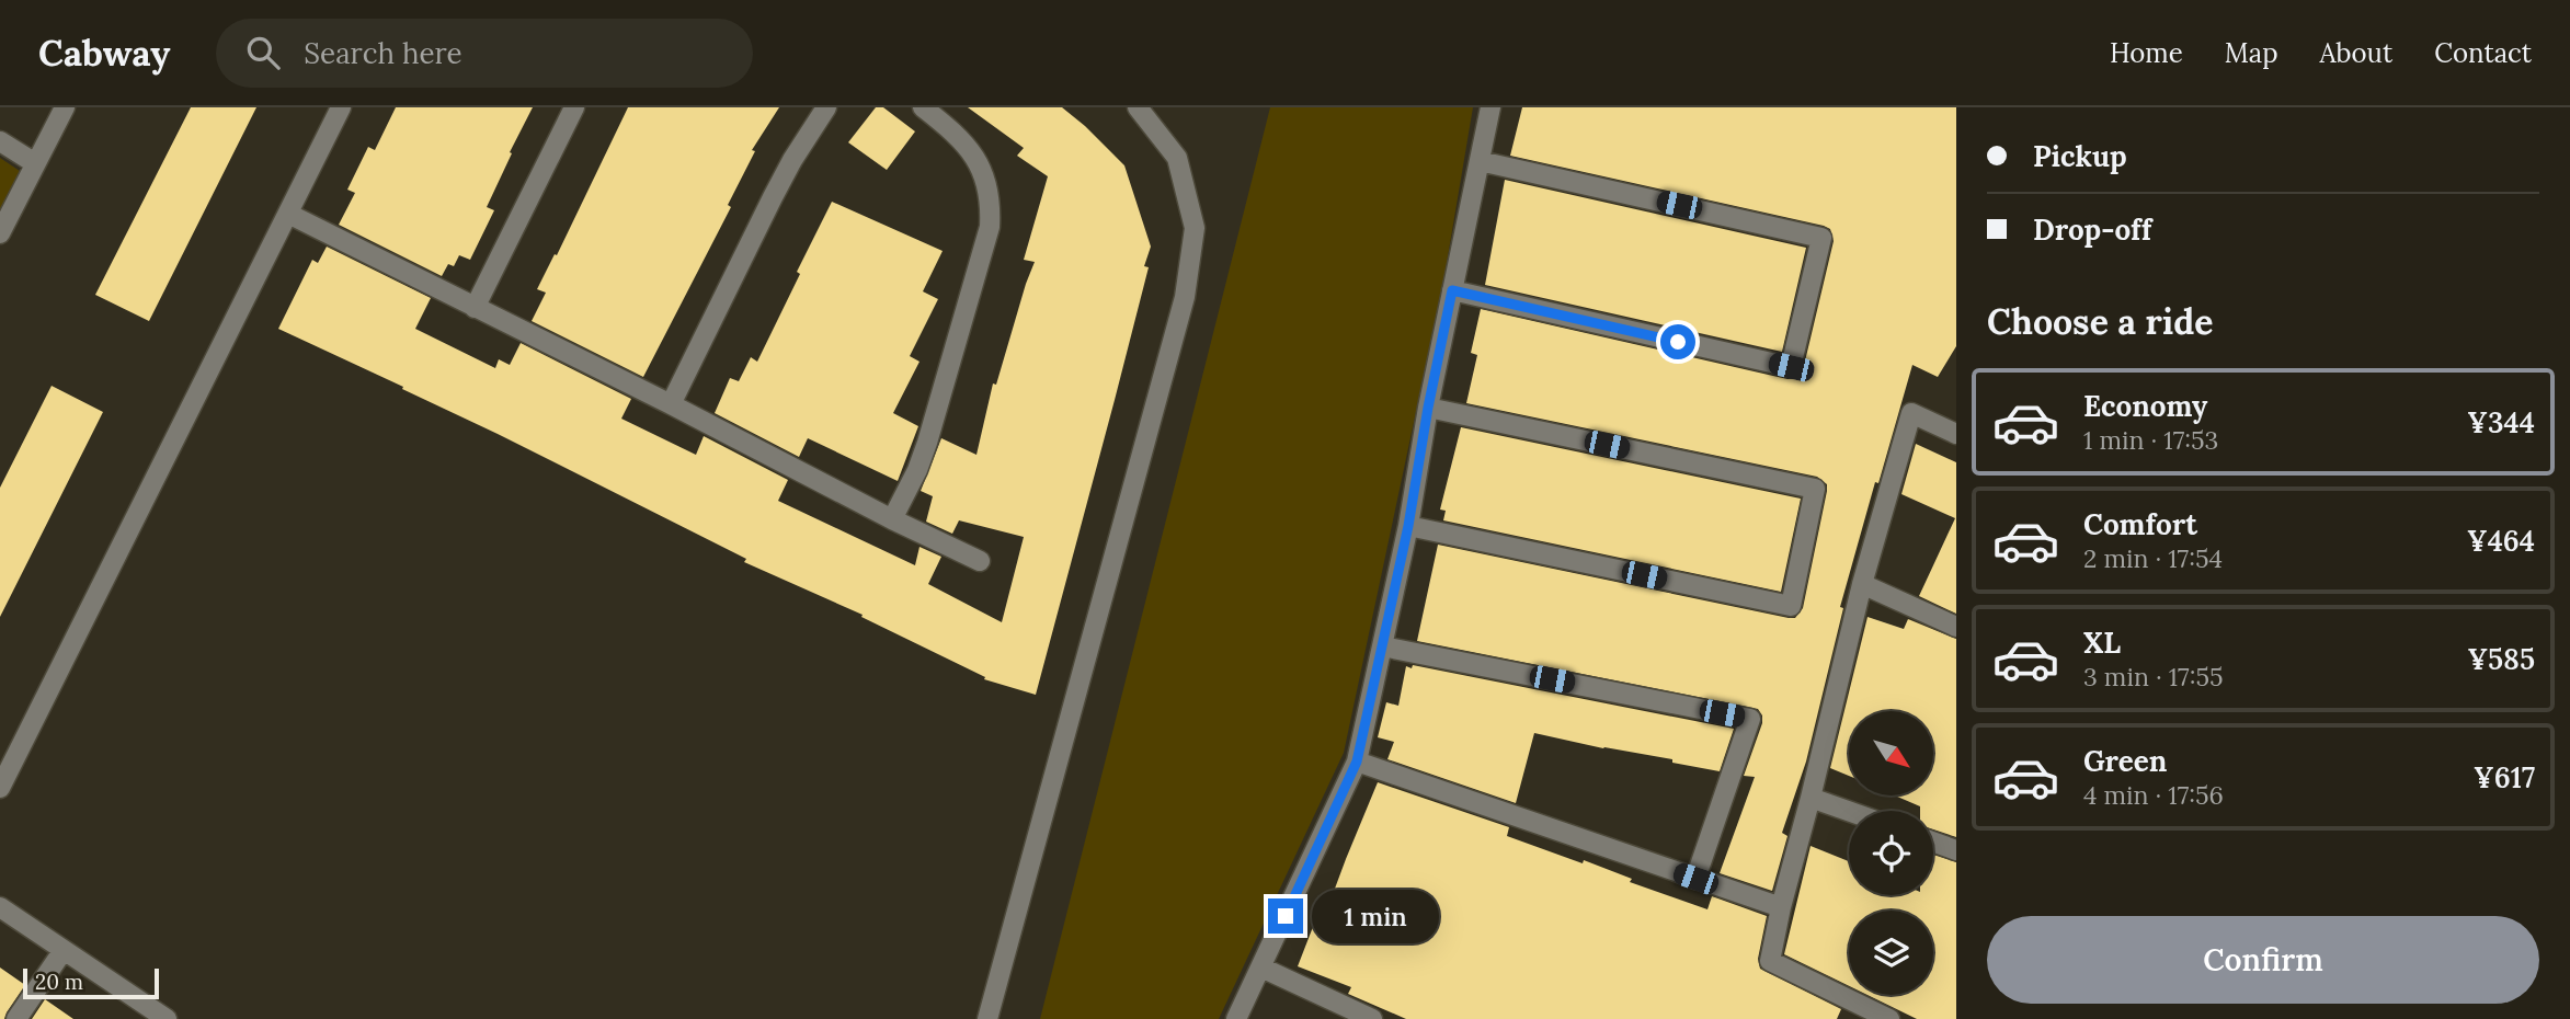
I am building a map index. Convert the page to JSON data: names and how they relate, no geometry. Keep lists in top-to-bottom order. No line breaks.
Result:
{"scale_bar":"20 m","north":"bottom right","page":{"header":"Cabway","search":"Search here","nav":["Home","Map","About","Contact"],"banner":["Pickup","Drop-off"],"heading":"Choose a ride","list":[{"name":"Economy","note":"1 min · 17:53","value":"¥344"},{"name":"Comfort","note":"2 min · 17:54","value":"¥464"},{"name":"XL","note":"3 min · 17:55","value":"¥585"},{"name":"Green","note":"4 min · 17:56","value":"¥617"}],"bubble":"1 min","buttons":"Confirm","scale":"20 m"}}
